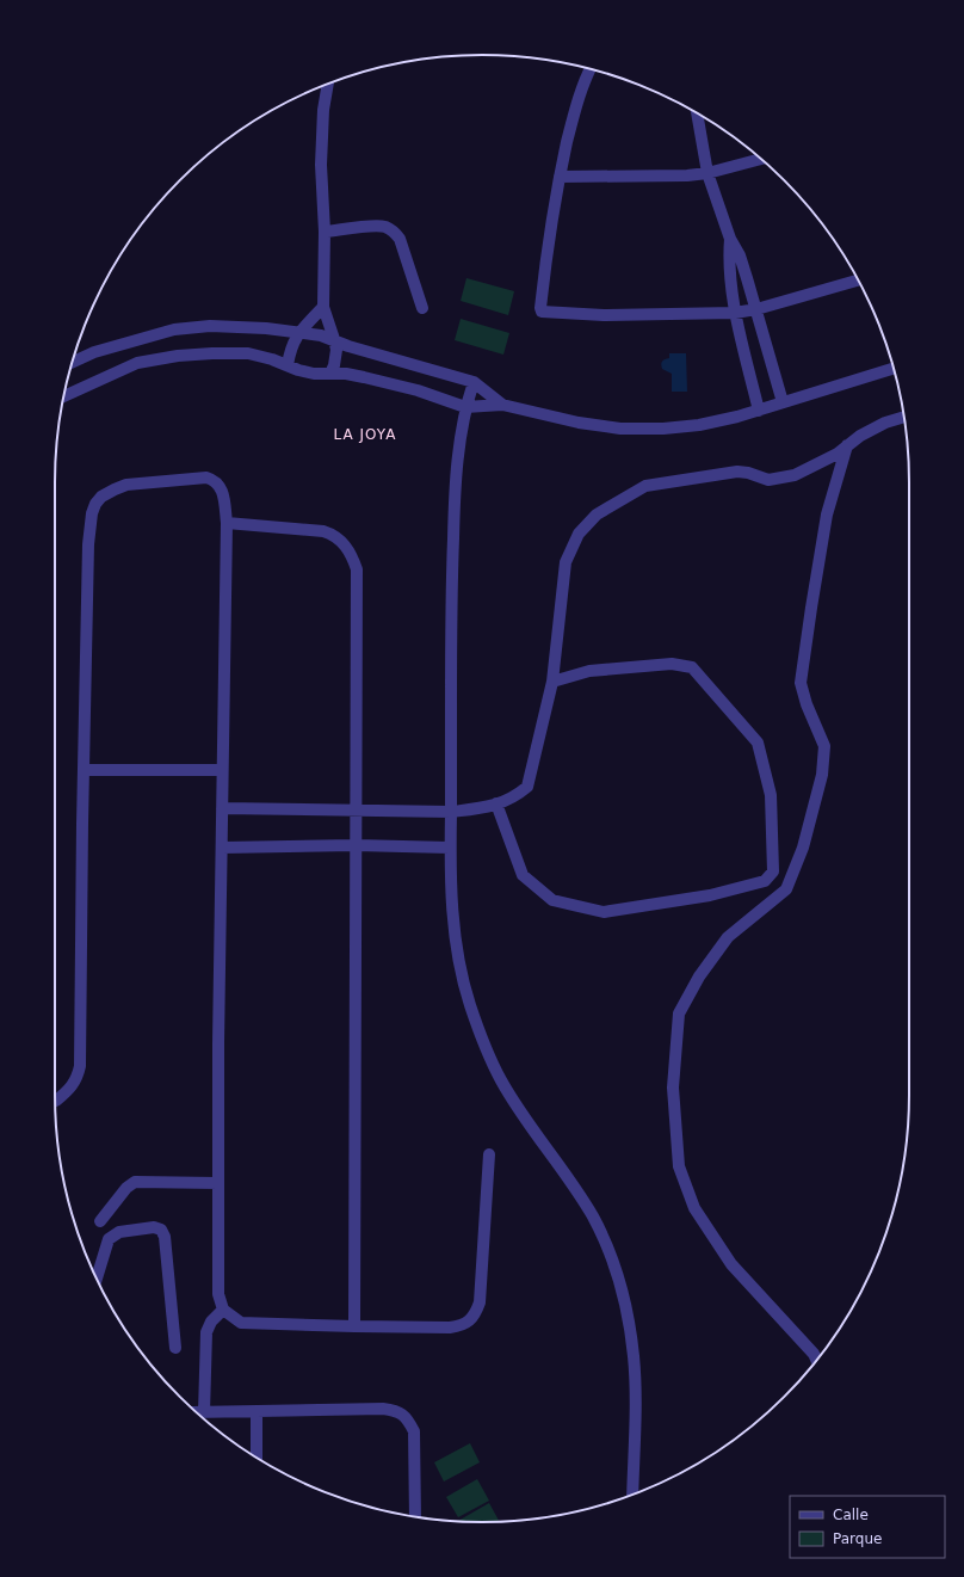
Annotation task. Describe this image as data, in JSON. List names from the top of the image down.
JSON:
{
  "districts": ["LA JOYA"],
  "legend": ["Calle", "Parque"]
}
